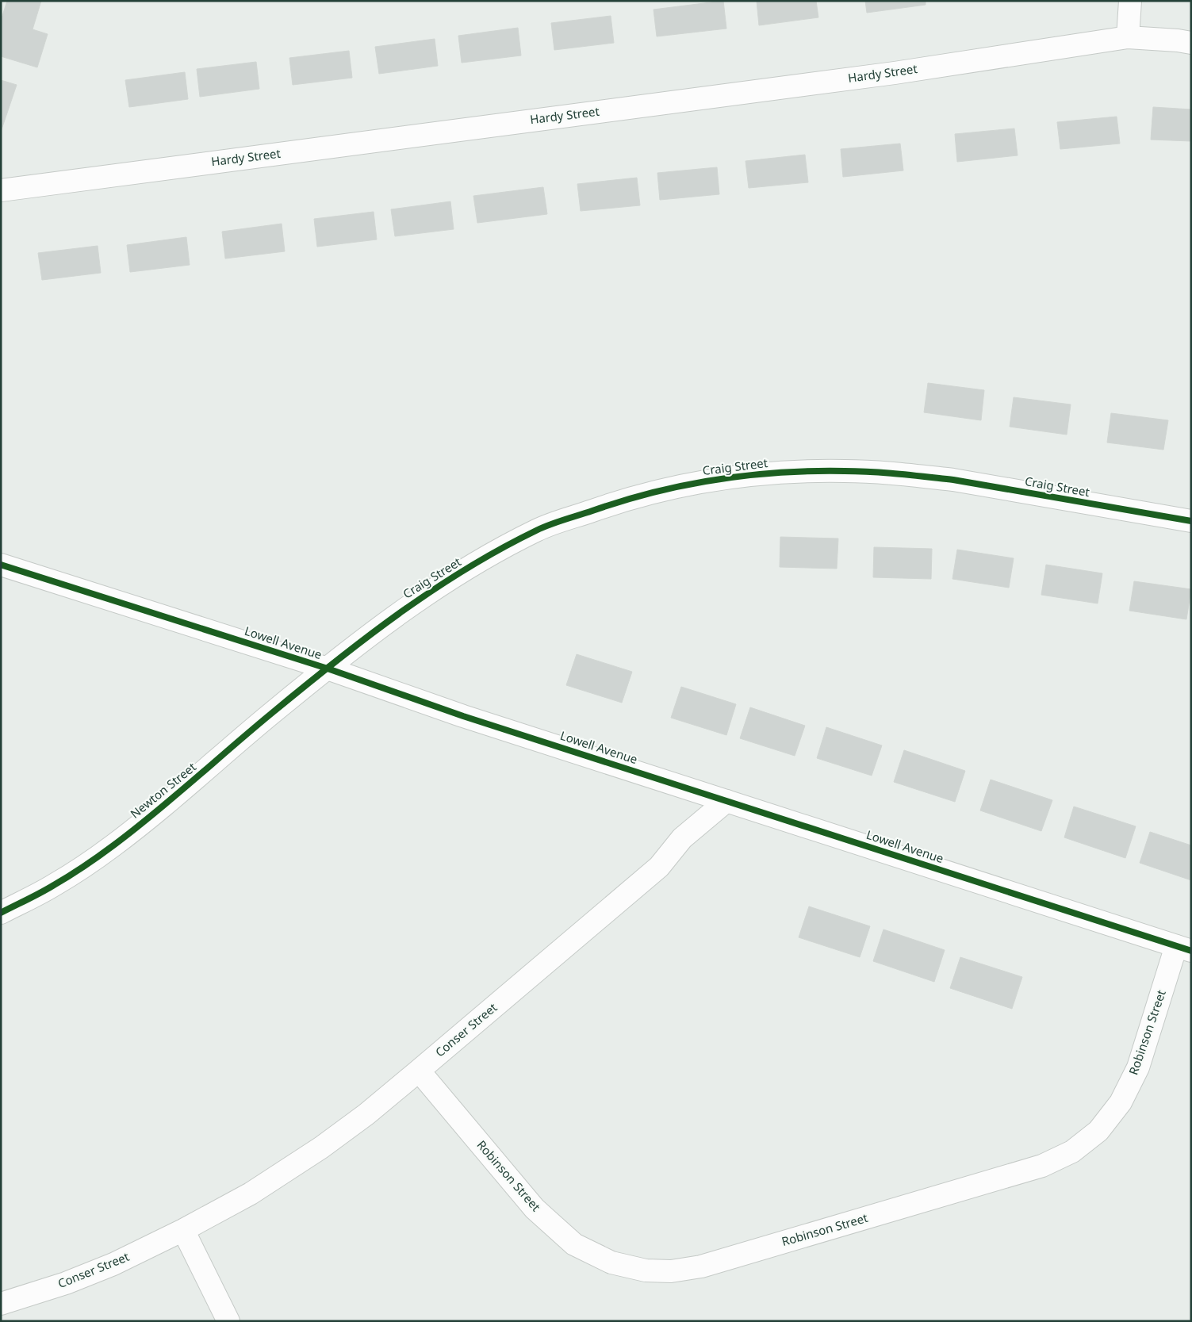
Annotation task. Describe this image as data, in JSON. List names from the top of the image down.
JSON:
{
  "streets": {
    "street": [
      "Hardy Street",
      "Craig Street",
      "Lowell Avenue",
      "Newton Street",
      "Conser Street",
      "Robinson Street"
    ]
  },
  "crossings": [
    ["Craig Street", "Lowell Avenue"],
    ["Craig Street", "Newton Street"],
    ["Lowell Avenue", "Newton Street"],
    ["Lowell Avenue", "Conser Street"],
    ["Lowell Avenue", "Robinson Street"],
    ["Conser Street", "Robinson Street"]
  ]
}
